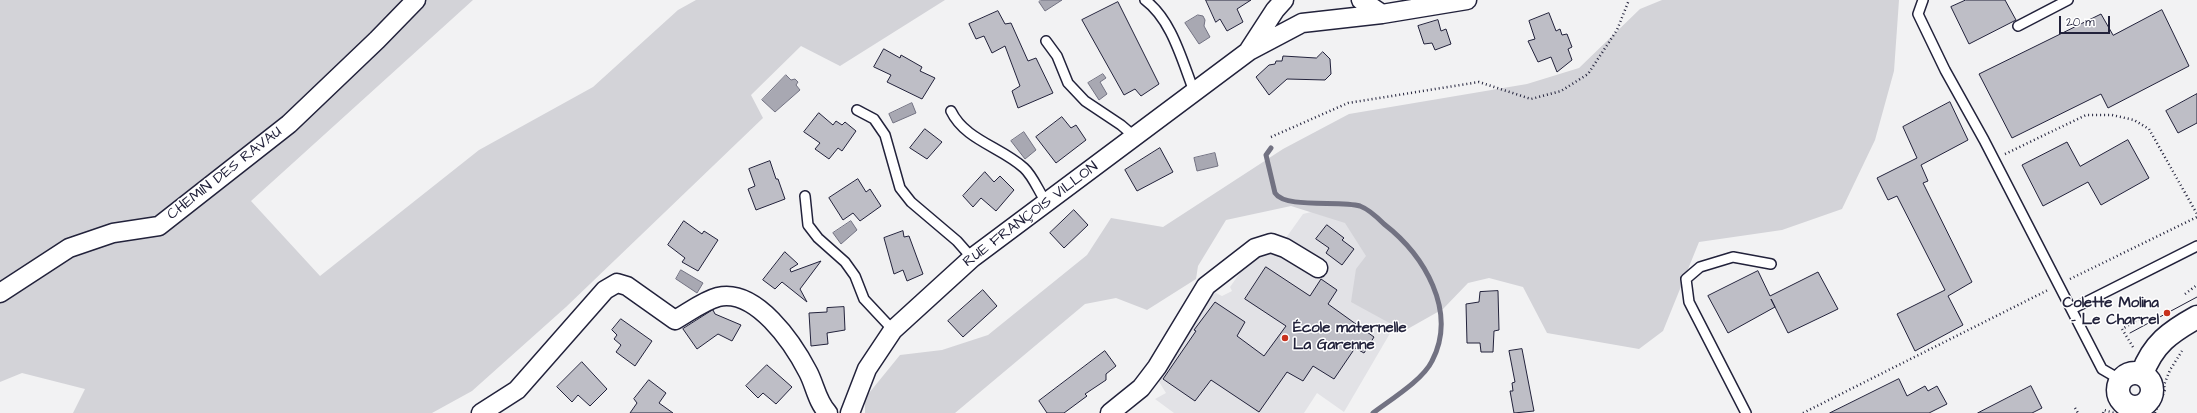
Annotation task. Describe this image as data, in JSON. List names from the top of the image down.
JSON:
{
  "streets": {
    "street": ["CHEMIN DES RAVAU", "RUE FRANÇOIS VILLON"]
  },
  "places": ["Colette Molina - Le Charrel", "École maternelle La Garenne"],
  "scale_bar": "20 m"
}
